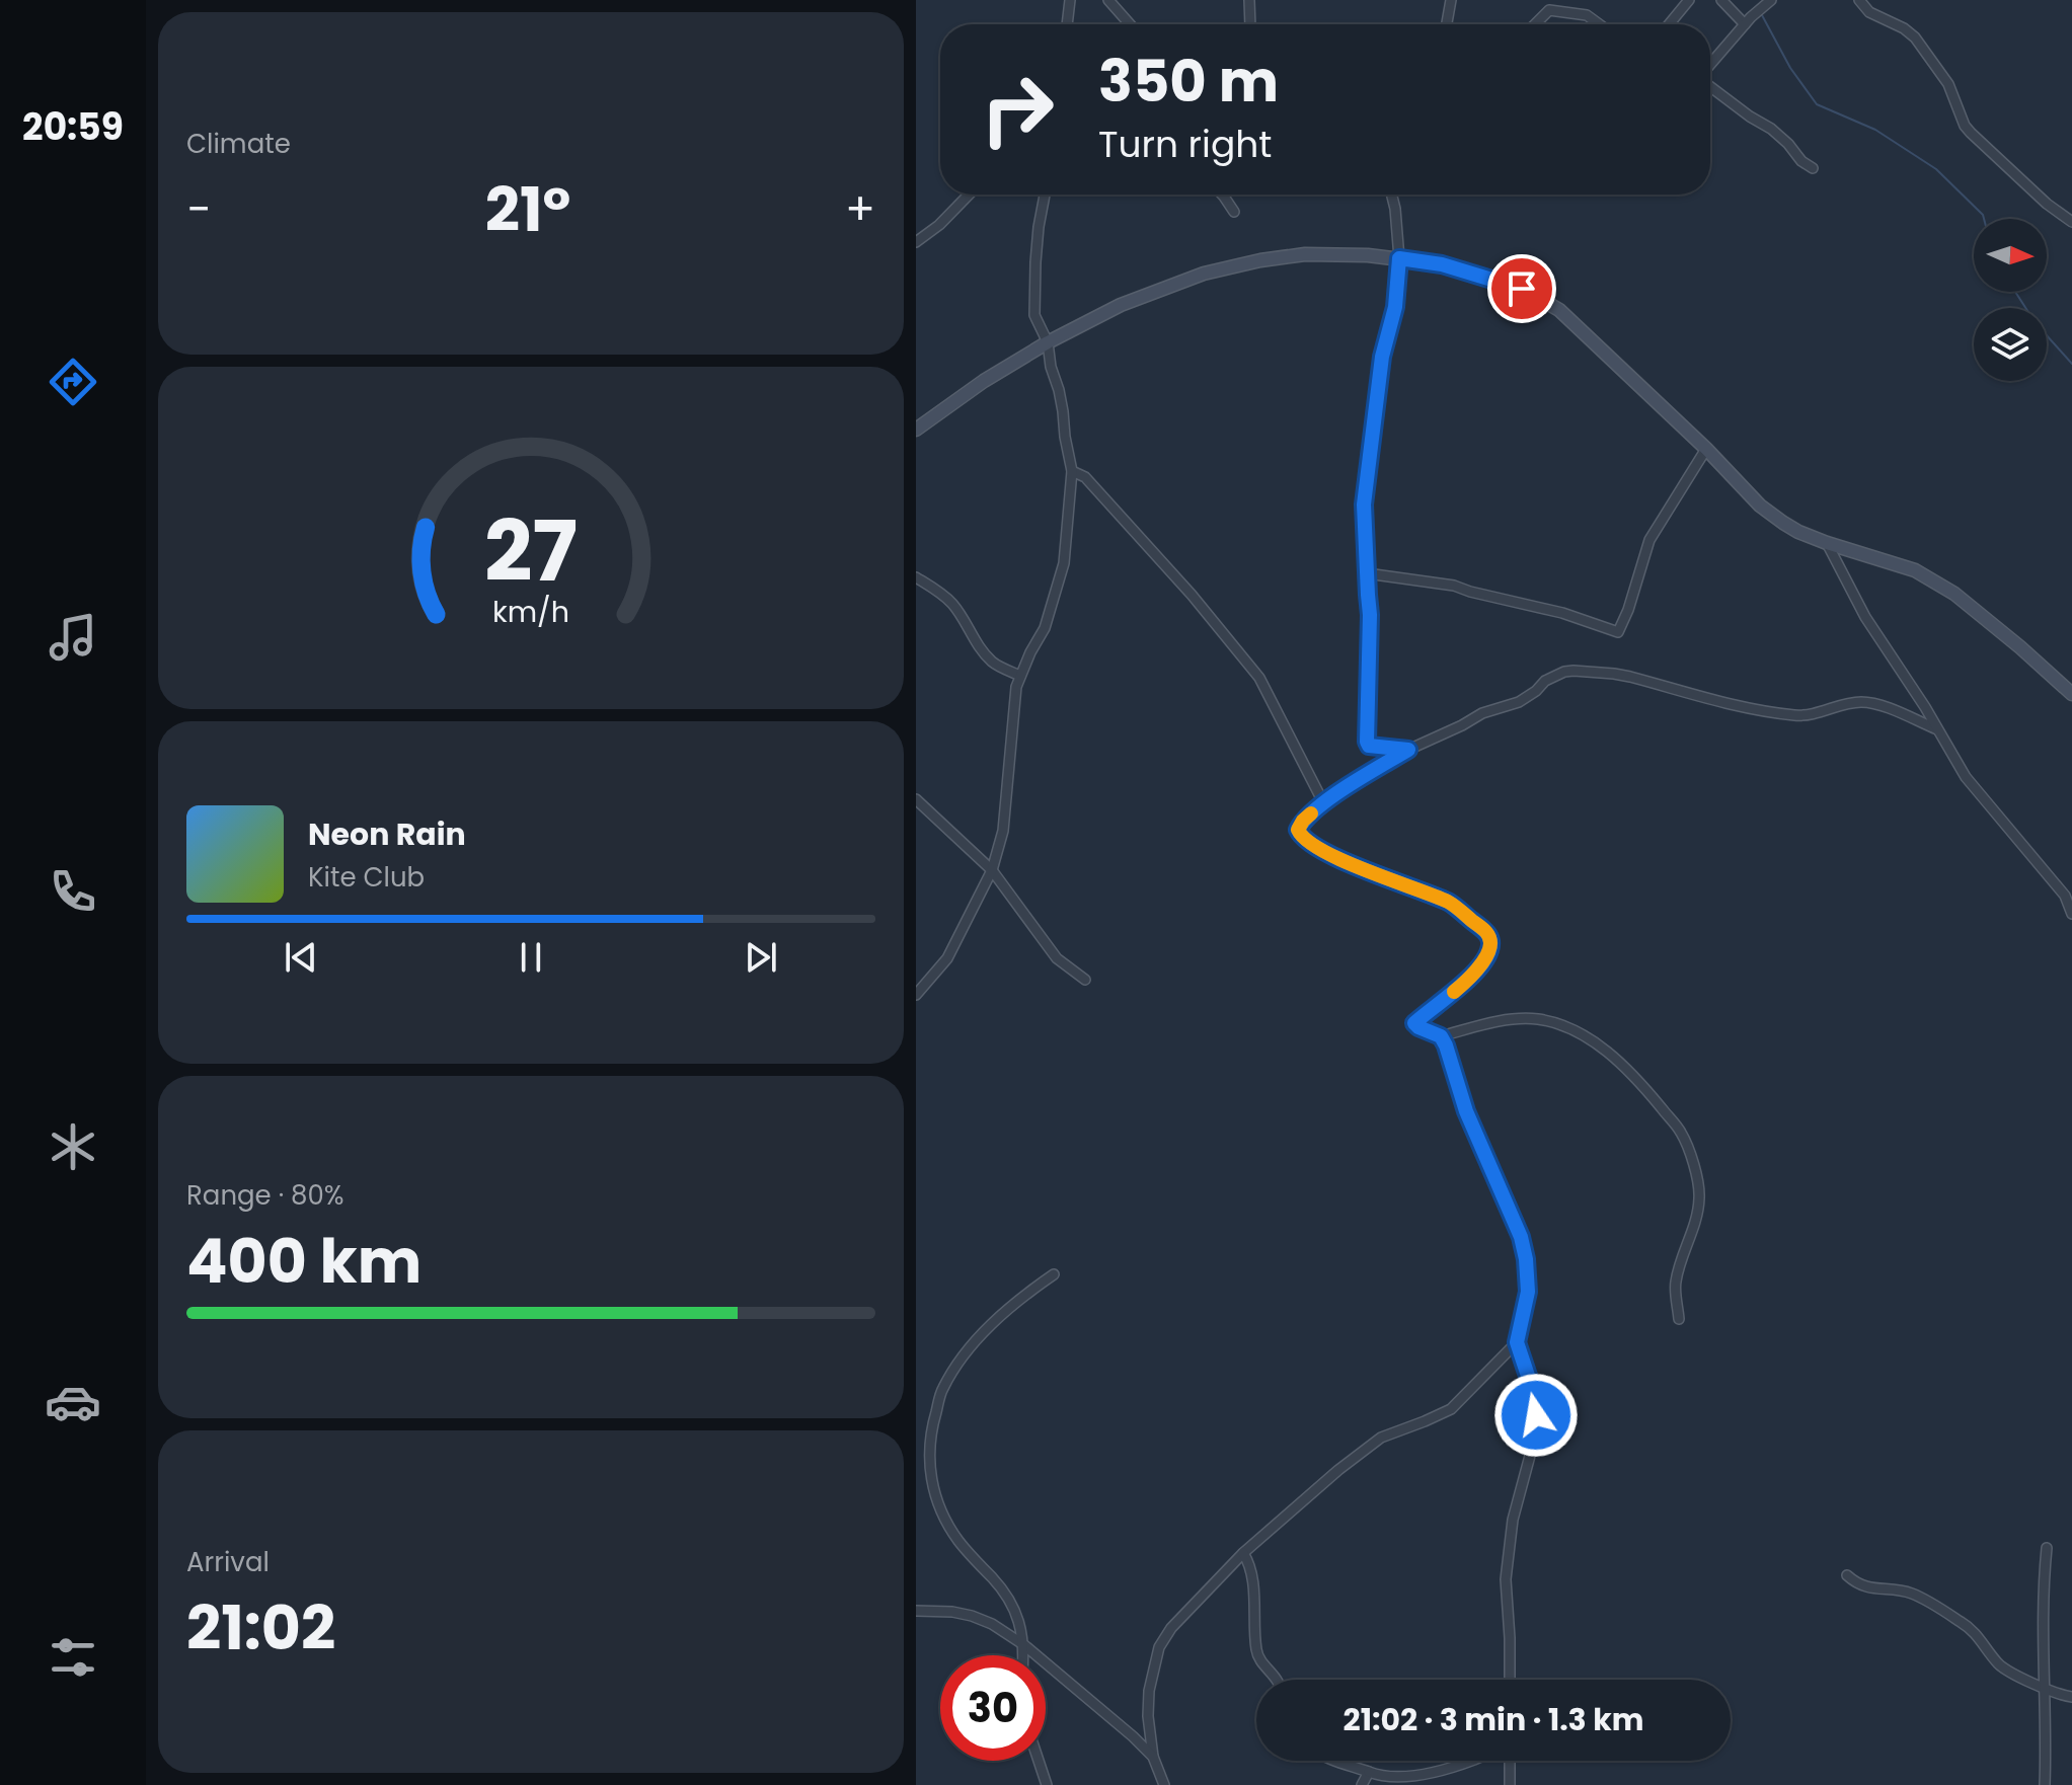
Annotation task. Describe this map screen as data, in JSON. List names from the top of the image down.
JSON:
{
  "north": "right",
  "page": {
    "tabs": "20:59",
    "tile": [
      "Climate",
      ["Range · 80%", "400 km"],
      ["Arrival", "21:02"]
    ],
    "turn": ["350 m", "Turn right"],
    "heat": ["−", "21°", "+"],
    "song": ["Neon Rain", "Kite Club"],
    "limit": "30",
    "trip": "21:02 · 3 min · 1.3 km",
    "gauge": ["27", "km/h"]
  }
}
